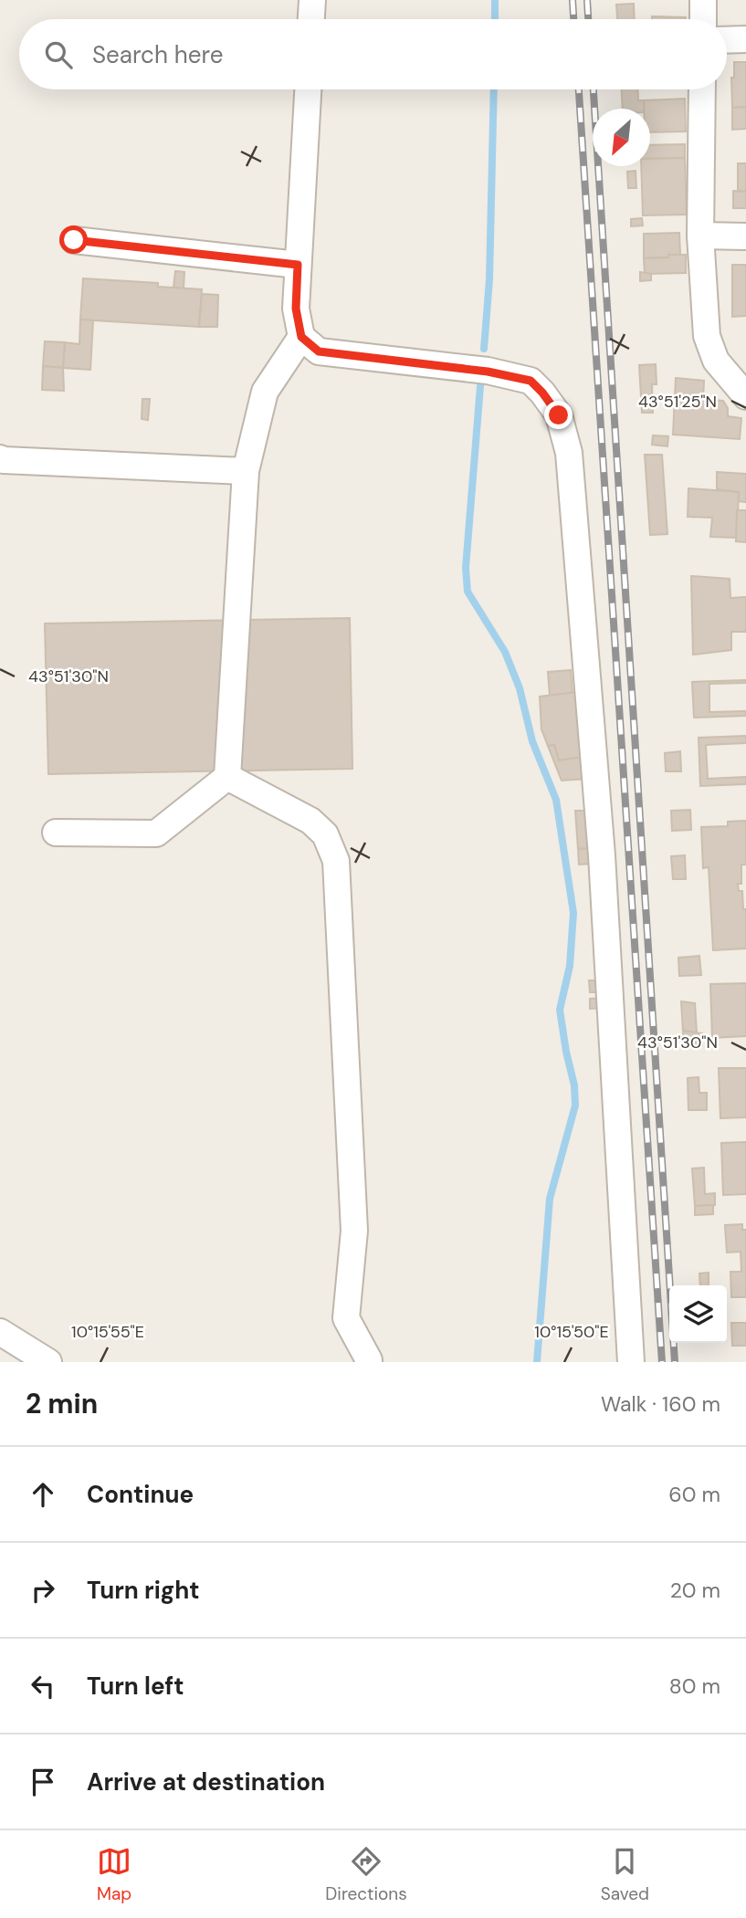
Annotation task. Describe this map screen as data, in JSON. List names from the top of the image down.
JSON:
{
  "north": "bottom left",
  "page": {
    "search": "Search here",
    "heading": ["2 min", "Walk · 160 m"],
    "list": [
      ["Continue", "60 m"],
      ["Turn right", "20 m"],
      ["Turn left", "80 m"],
      "Arrive at destination"
    ],
    "nav": ["Map", "Directions", "Saved"]
  },
  "coordinates": [
    "43°51'25\"N",
    "43°51'30\"N",
    "10°15'55\"E",
    "10°15'50\"E"
  ]
}
